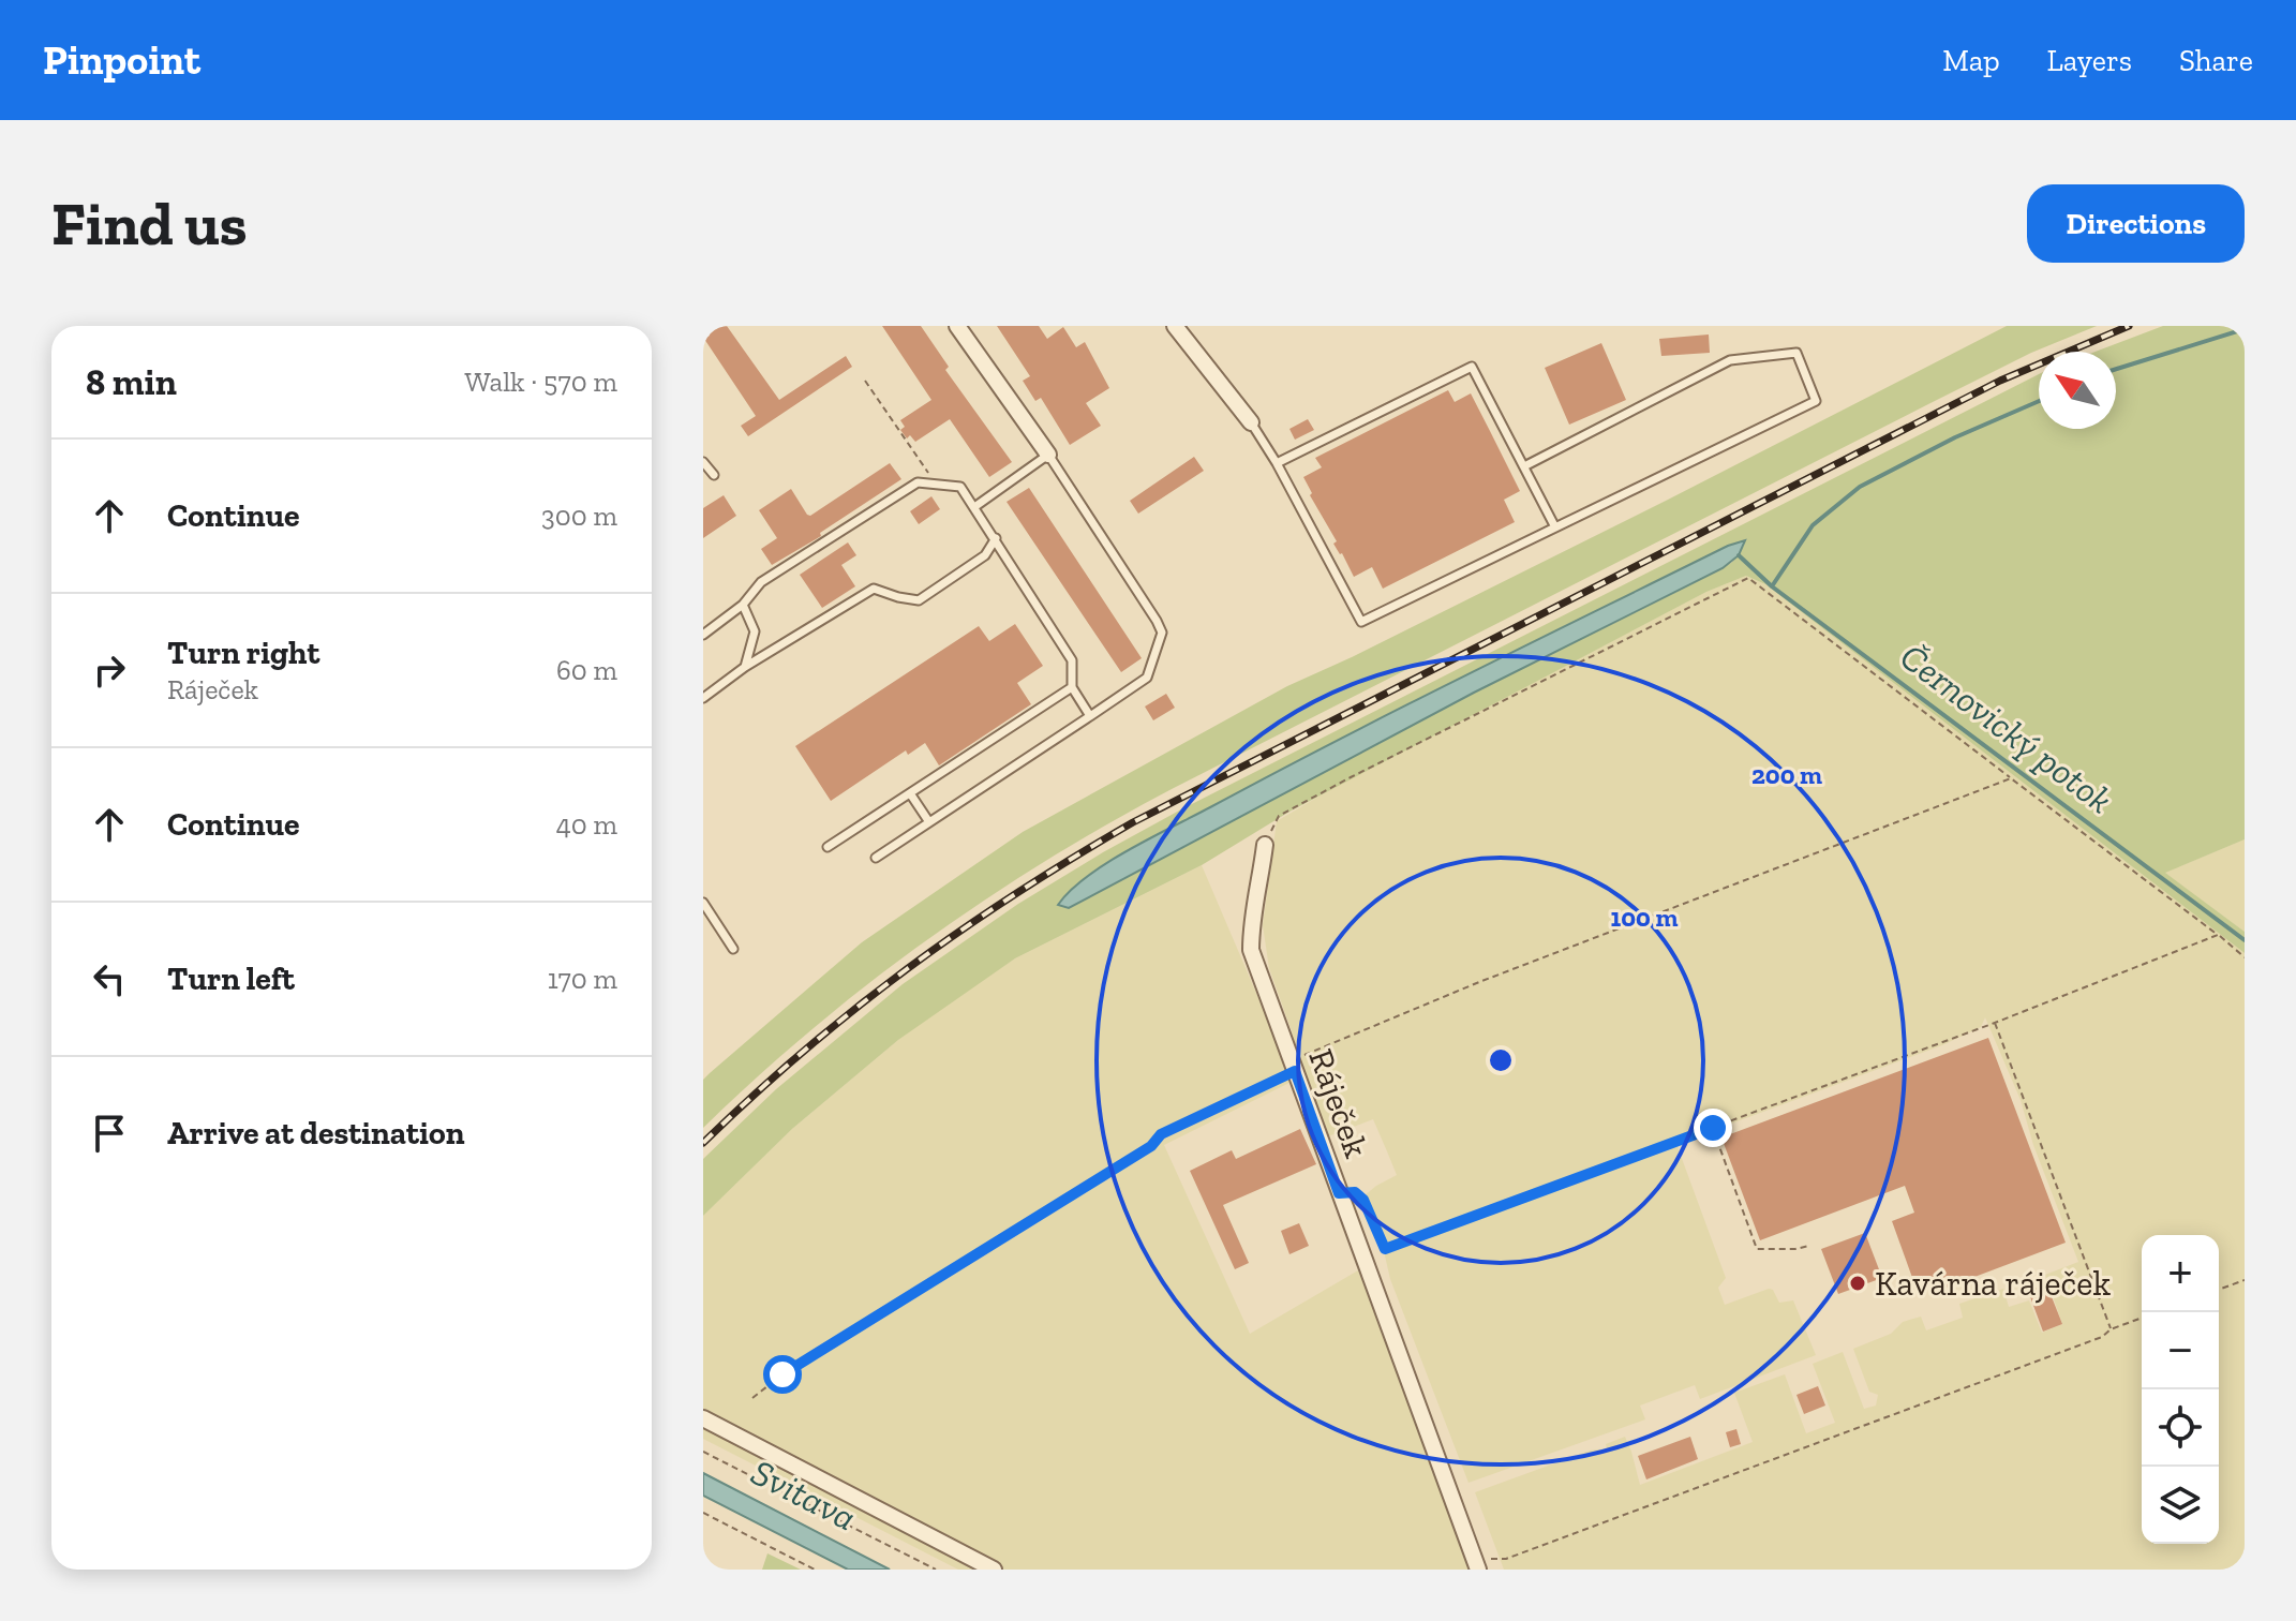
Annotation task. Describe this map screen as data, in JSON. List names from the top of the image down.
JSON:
{
  "streets": {
    "street": ["Ráječek"]
  },
  "water": ["Černovický potok", "Svitava"],
  "places": ["Kavárna ráječek"],
  "north": "top left",
  "page": {
    "header": "Pinpoint",
    "nav": ["Map", "Layers", "Share"],
    "buttons": "Directions",
    "title": "Find us",
    "heading": ["8 min", "Walk · 570 m"],
    "list": [
      ["Continue", "300 m"],
      ["Turn right", "Ráječek", "60 m"],
      ["Continue", "40 m"],
      ["Turn left", "170 m"],
      "Arrive at destination"
    ],
    "map_buttons": ["+", "−"]
  },
  "rings": ["200 m", "100 m"]
}
